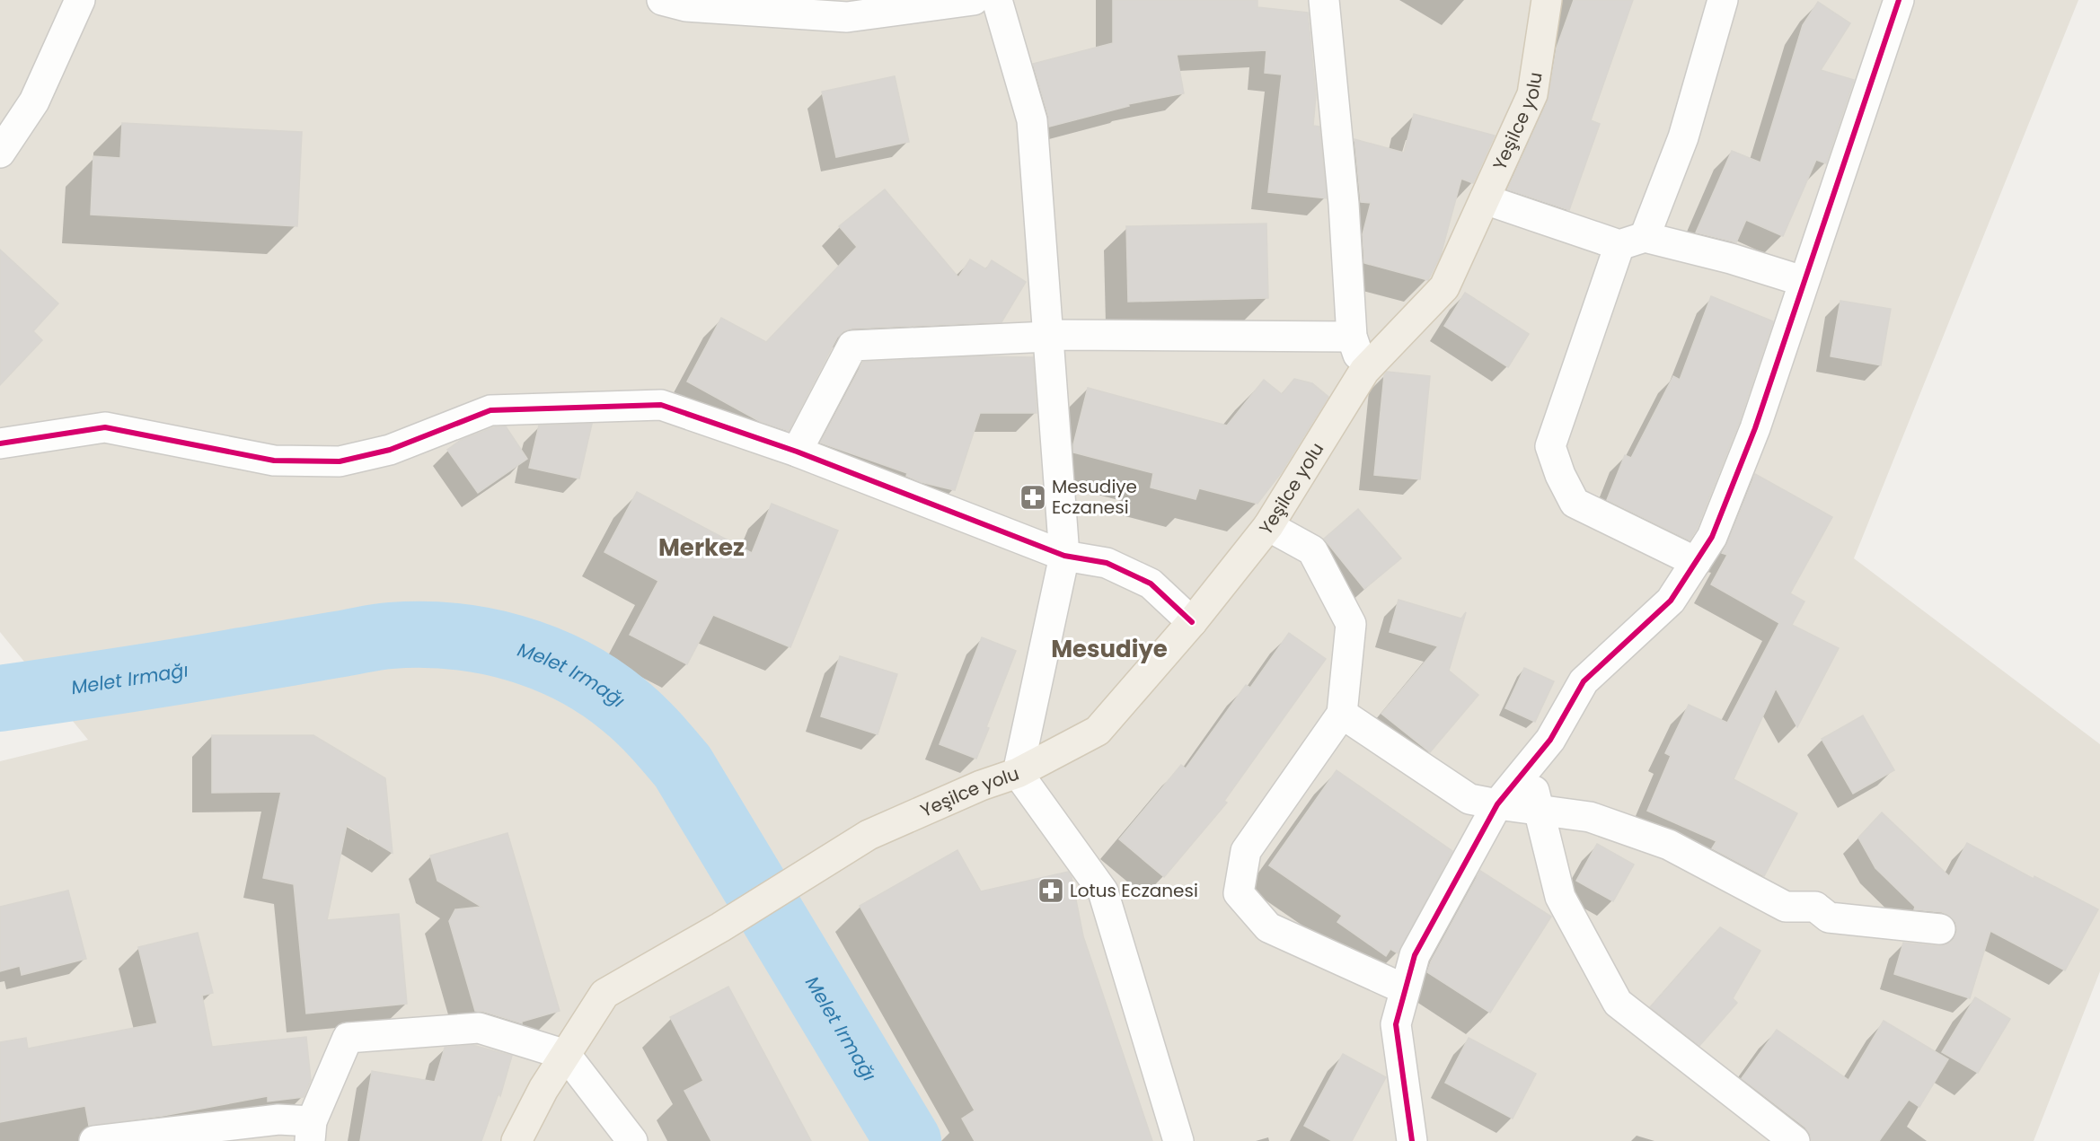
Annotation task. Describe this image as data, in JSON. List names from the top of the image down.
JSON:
{
  "streets": {
    "main road": ["Yeşilce yolu"]
  },
  "districts": ["Merkez", "Mesudiye"],
  "water": ["Melet Irmağı"],
  "places": {
    "pharmacy": ["Mesudiye Eczanesi", "Lotus Eczanesi"]
  }
}
